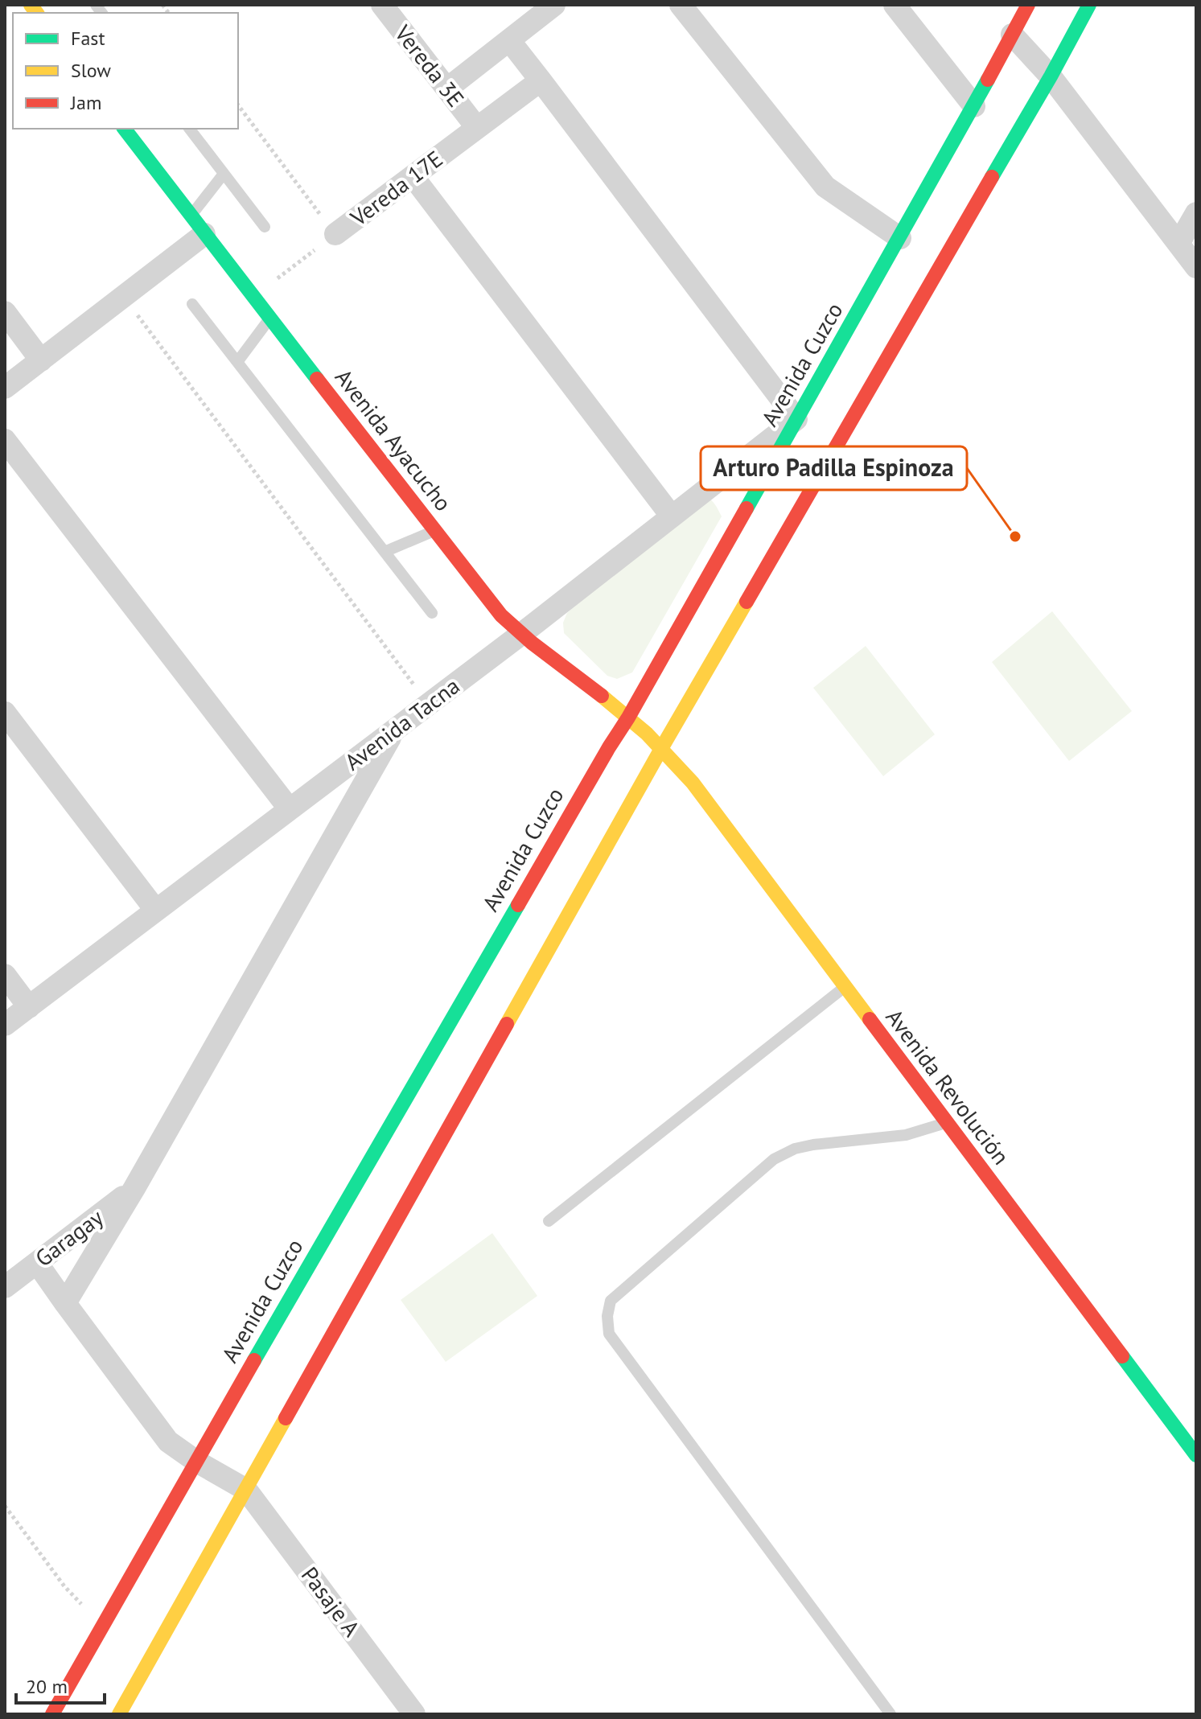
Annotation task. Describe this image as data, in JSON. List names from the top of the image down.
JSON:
{
  "streets": {
    "street": [
      "Vereda 3E",
      "Vereda 17E",
      "Avenida Cuzco",
      "Avenida Ayacucho",
      "Avenida Tacna",
      "Avenida Revolución",
      "Garagay",
      "Pasaje A"
    ]
  },
  "crossings": [
    ["Vereda 3E", "Vereda 17E"],
    ["Vereda 17E", "Avenida Ayacucho"],
    ["Avenida Cuzco", "Avenida Ayacucho"],
    ["Avenida Cuzco", "Avenida Tacna"],
    ["Avenida Ayacucho", "Avenida Tacna"],
    ["Avenida Ayacucho", "Avenida Revolución"]
  ],
  "places": ["Arturo Padilla Espinoza"],
  "legend": ["Fast", "Slow", "Jam"],
  "scale_bar": "20 m"
}
